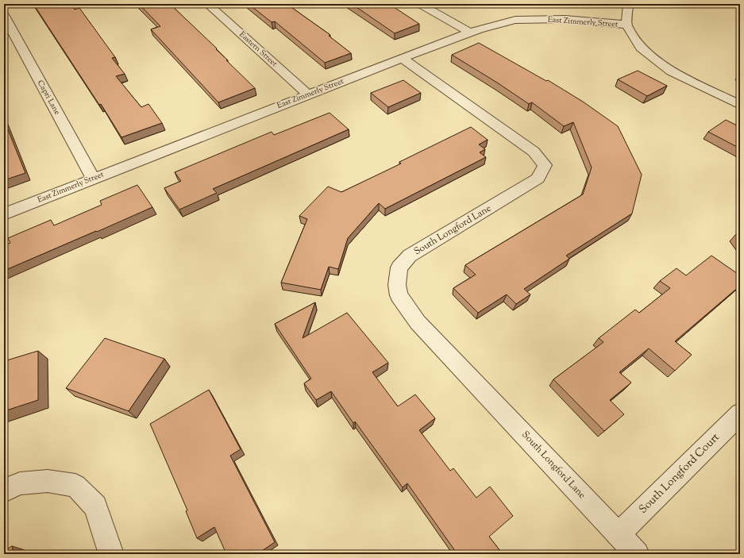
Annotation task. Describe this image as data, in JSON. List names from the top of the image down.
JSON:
{
  "streets": {
    "street": [
      "East Zimmerly Street",
      "Eastern Street",
      "Capri Lane",
      "South Longford Lane",
      "South Longford Court"
    ]
  },
  "crossings": [
    ["East Zimmerly Street", "Eastern Street"],
    ["East Zimmerly Street", "Capri Lane"],
    ["East Zimmerly Street", "South Longford Lane"],
    ["South Longford Lane", "South Longford Court"]
  ]
}
